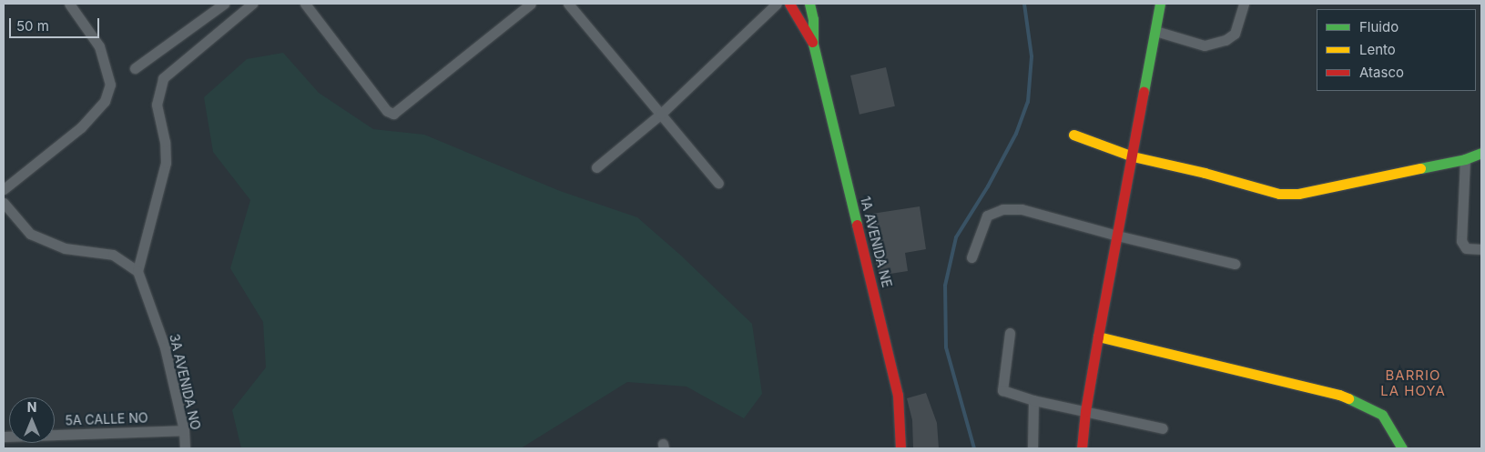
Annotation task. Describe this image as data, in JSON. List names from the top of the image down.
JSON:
{
  "streets": {
    "street": ["1A AVENIDA NE", "3A AVENIDA NO", "5A CALLE NO"]
  },
  "crossings": [
    ["3A AVENIDA NO", "5A CALLE NO"]
  ],
  "districts": ["BARRIO LA HOYA"],
  "legend": ["Fluido", "Lento", "Atasco"],
  "scale_bar": "50 m",
  "north": "top"
}
